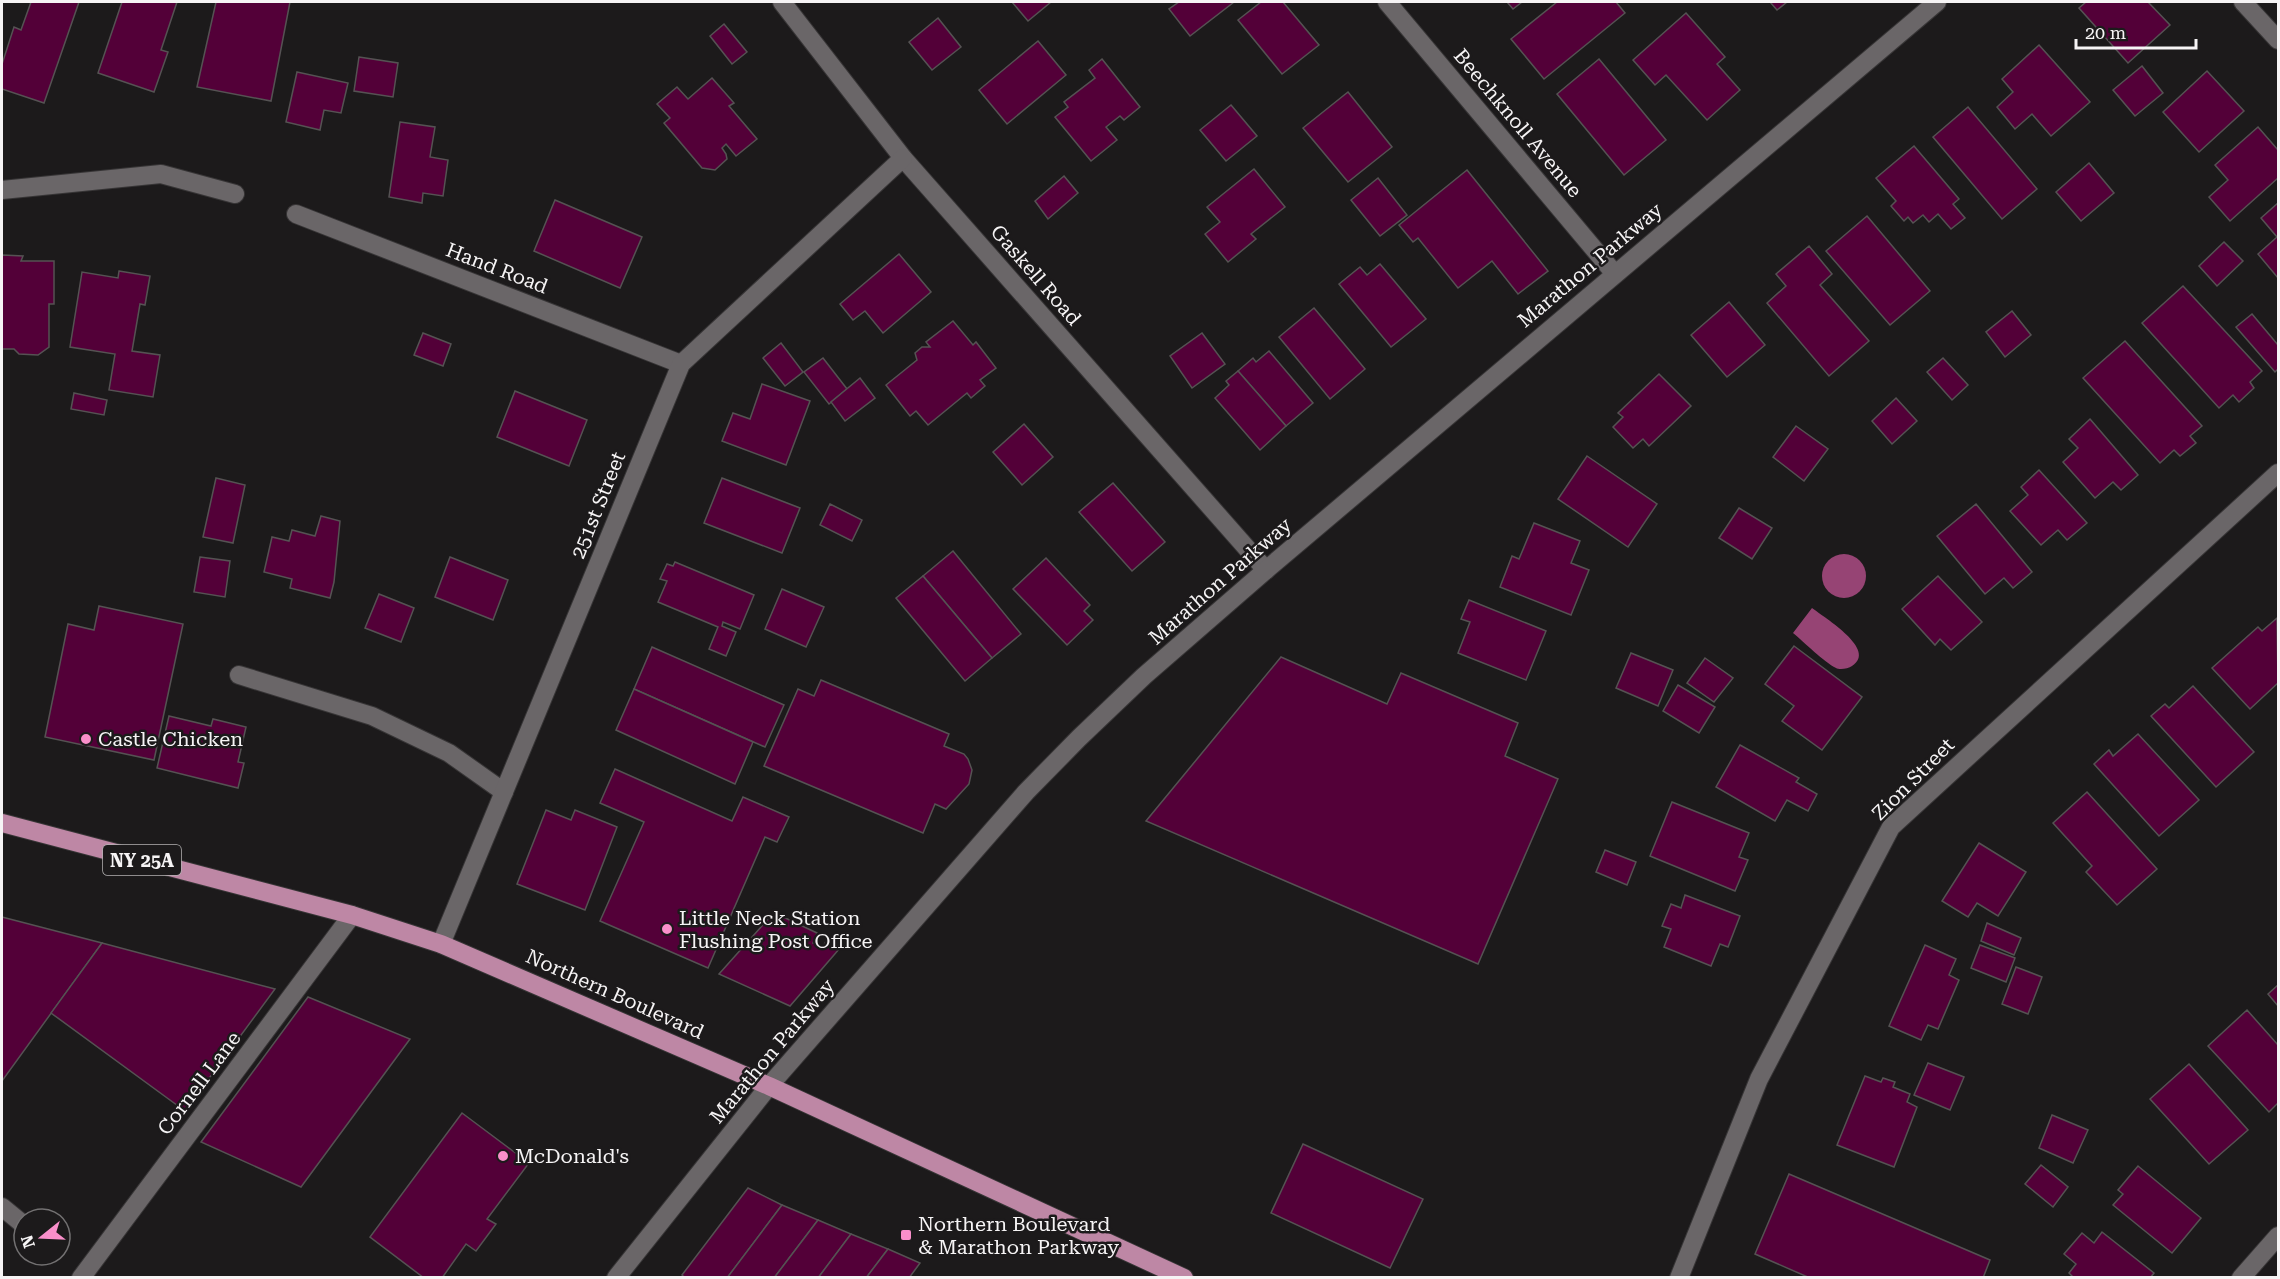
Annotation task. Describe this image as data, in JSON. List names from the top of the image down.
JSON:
{
  "streets": {
    "main road": ["NY 25A", "Northern Boulevard"],
    "street": [
      "Beechknoll Avenue",
      "Marathon Parkway",
      "Hand Road",
      "Gaskell Road",
      "251st Street",
      "Zion Street",
      "Cornell Lane"
    ]
  },
  "crossings": [
    ["Beechknoll Avenue", "Marathon Parkway"],
    ["Marathon Parkway", "Gaskell Road"],
    ["Marathon Parkway", "Northern Boulevard"],
    ["Hand Road", "251st Street"],
    ["Gaskell Road", "251st Street"],
    ["251st Street", "Northern Boulevard"],
    ["Northern Boulevard", "Cornell Lane"]
  ],
  "places": {
    "other": ["Castle Chicken", "Little Neck Station Flushing Post Office", "McDonald's"],
    "transit": ["Northern Boulevard & Marathon Parkway"]
  },
  "scale_bar": "20 m",
  "north": "left"
}
